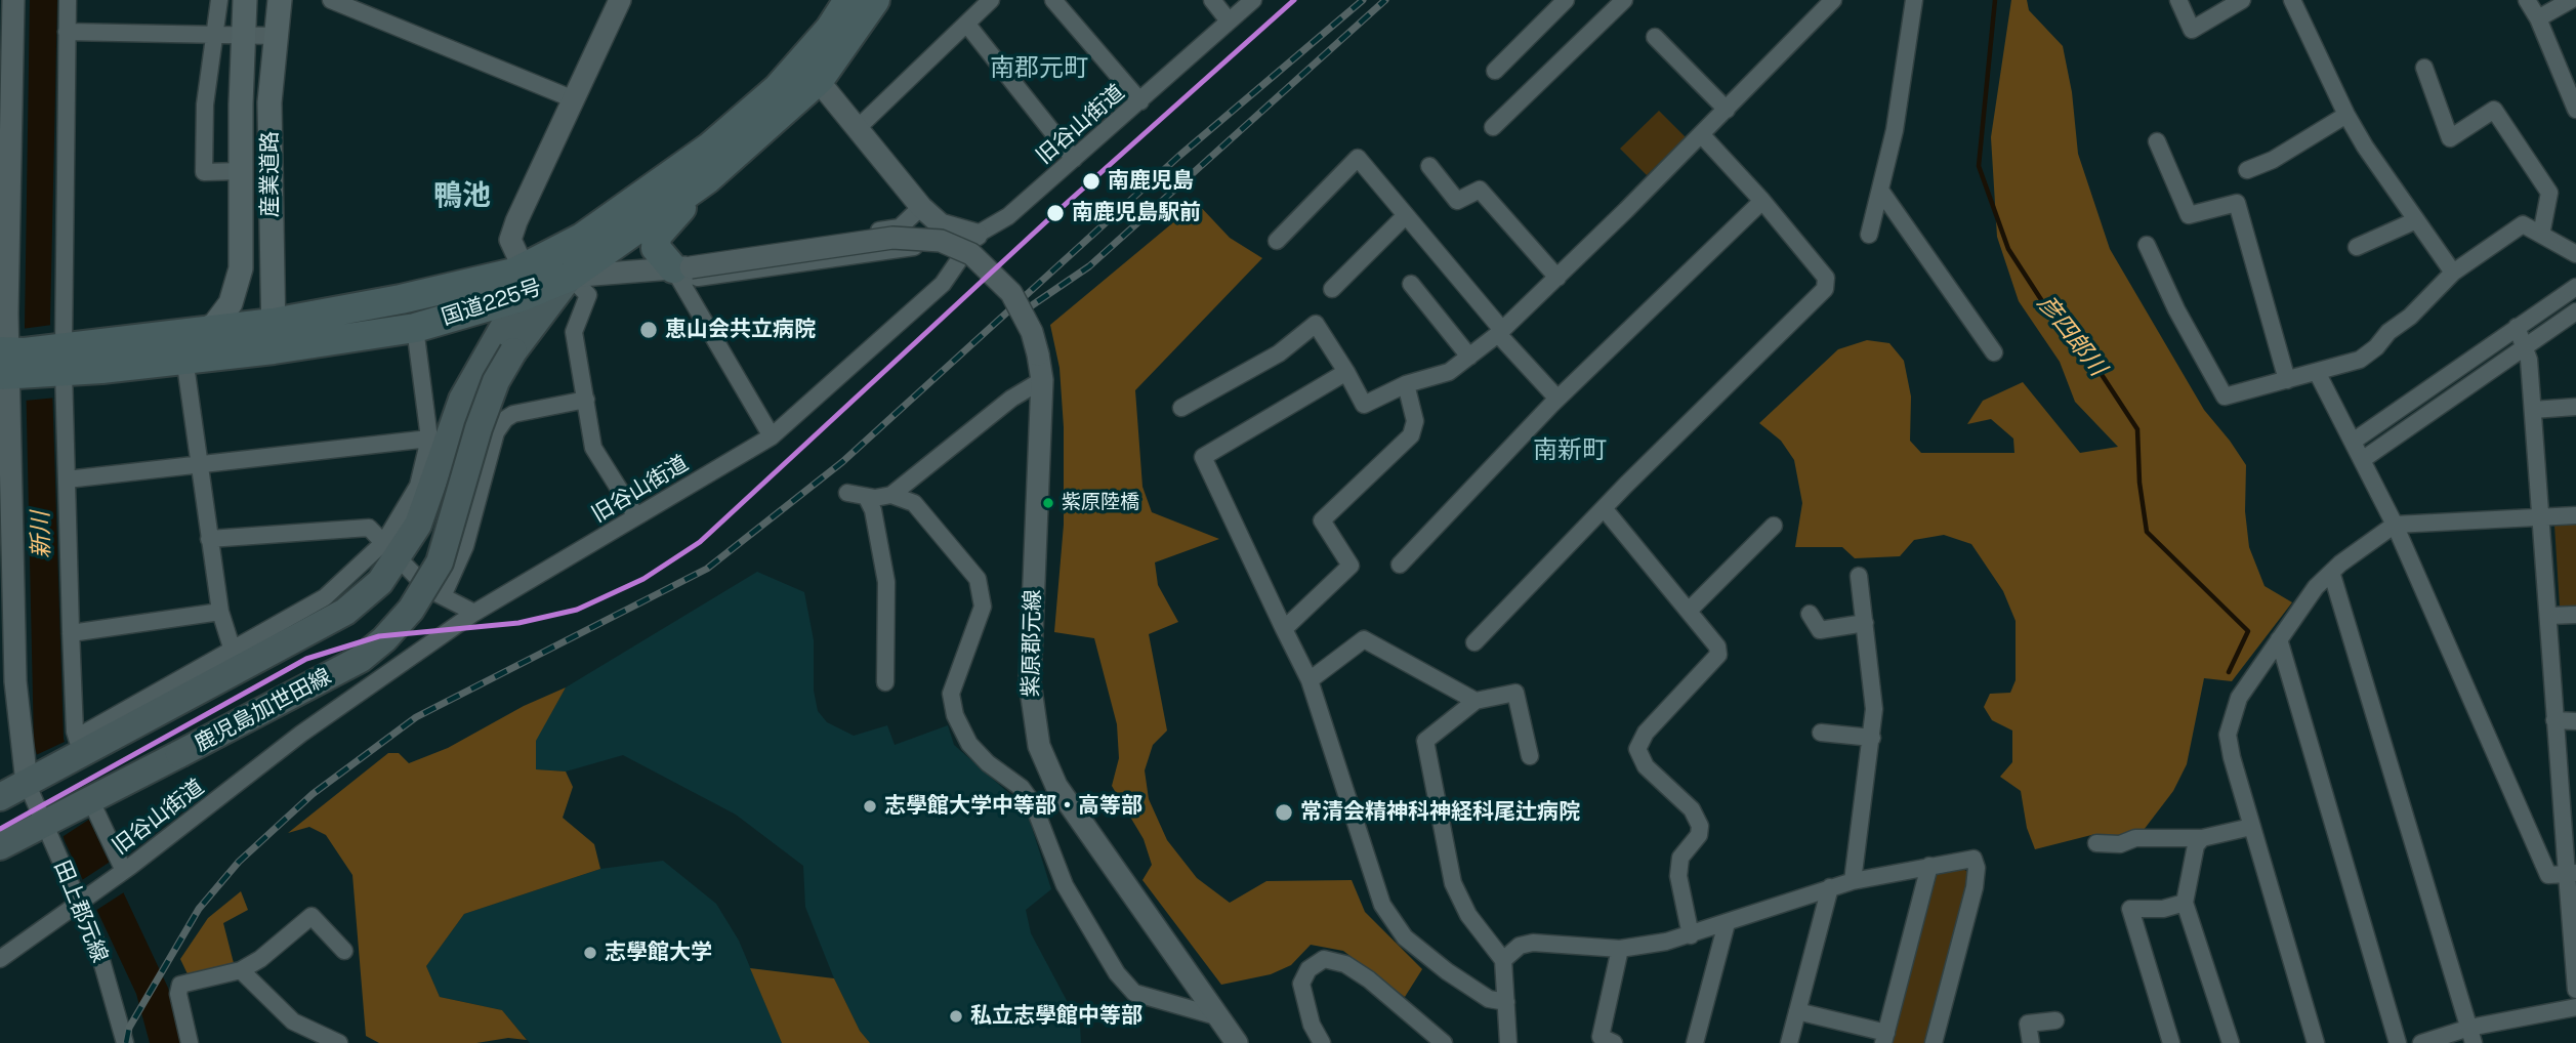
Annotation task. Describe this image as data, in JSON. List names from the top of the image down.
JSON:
{
  "streets": {
    "highway": ["国道225号"],
    "main road": ["産業道路", "鹿児島加世田線"],
    "street": ["旧谷山街道", "紫原郡元線", "田上郡元線"]
  },
  "crossings": [
    ["旧谷山街道", "田上郡元線"],
    ["産業道路", "国道225号"],
    ["国道225号", "鹿児島加世田線"],
    ["鹿児島加世田線", "田上郡元線"]
  ],
  "districts": ["南郡元町", "鴨池", "南新町"],
  "water": ["彦四郎川", "新川"],
  "places": [
    "南鹿児島",
    "南鹿児島駅前",
    "恵山会共立病院",
    "紫原陸橋",
    "志學館大学中等部・高等部",
    "常清会精神科神経科尾辻病院",
    "志學館大学",
    "私立志學館中等部"
  ]
}
